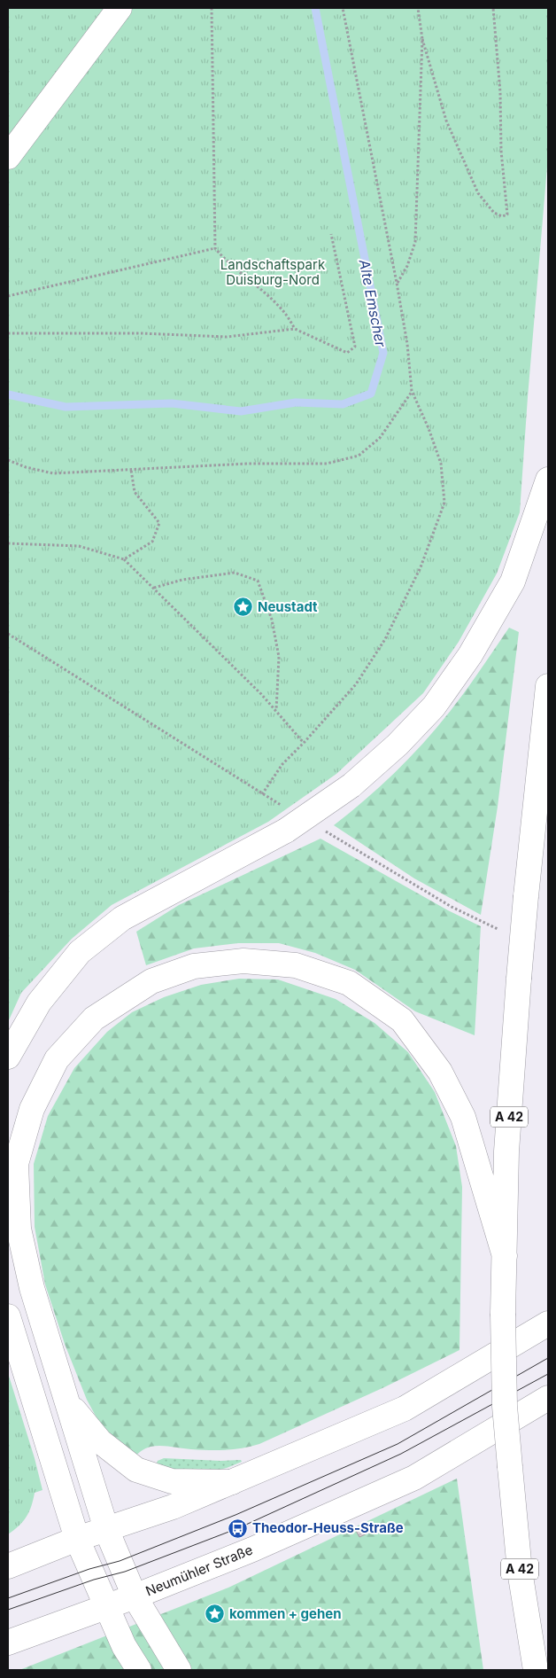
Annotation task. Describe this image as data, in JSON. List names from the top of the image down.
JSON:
{
  "streets": {
    "main road": ["A 42", "Neumühler Straße"]
  },
  "water": ["Alte Emscher"],
  "parks": ["Landschaftspark Duisburg-Nord"],
  "places": {
    "place": ["Neustadt", "kommen + gehen"],
    "bus stop": ["Theodor-Heuss-Straße"]
  }
}
